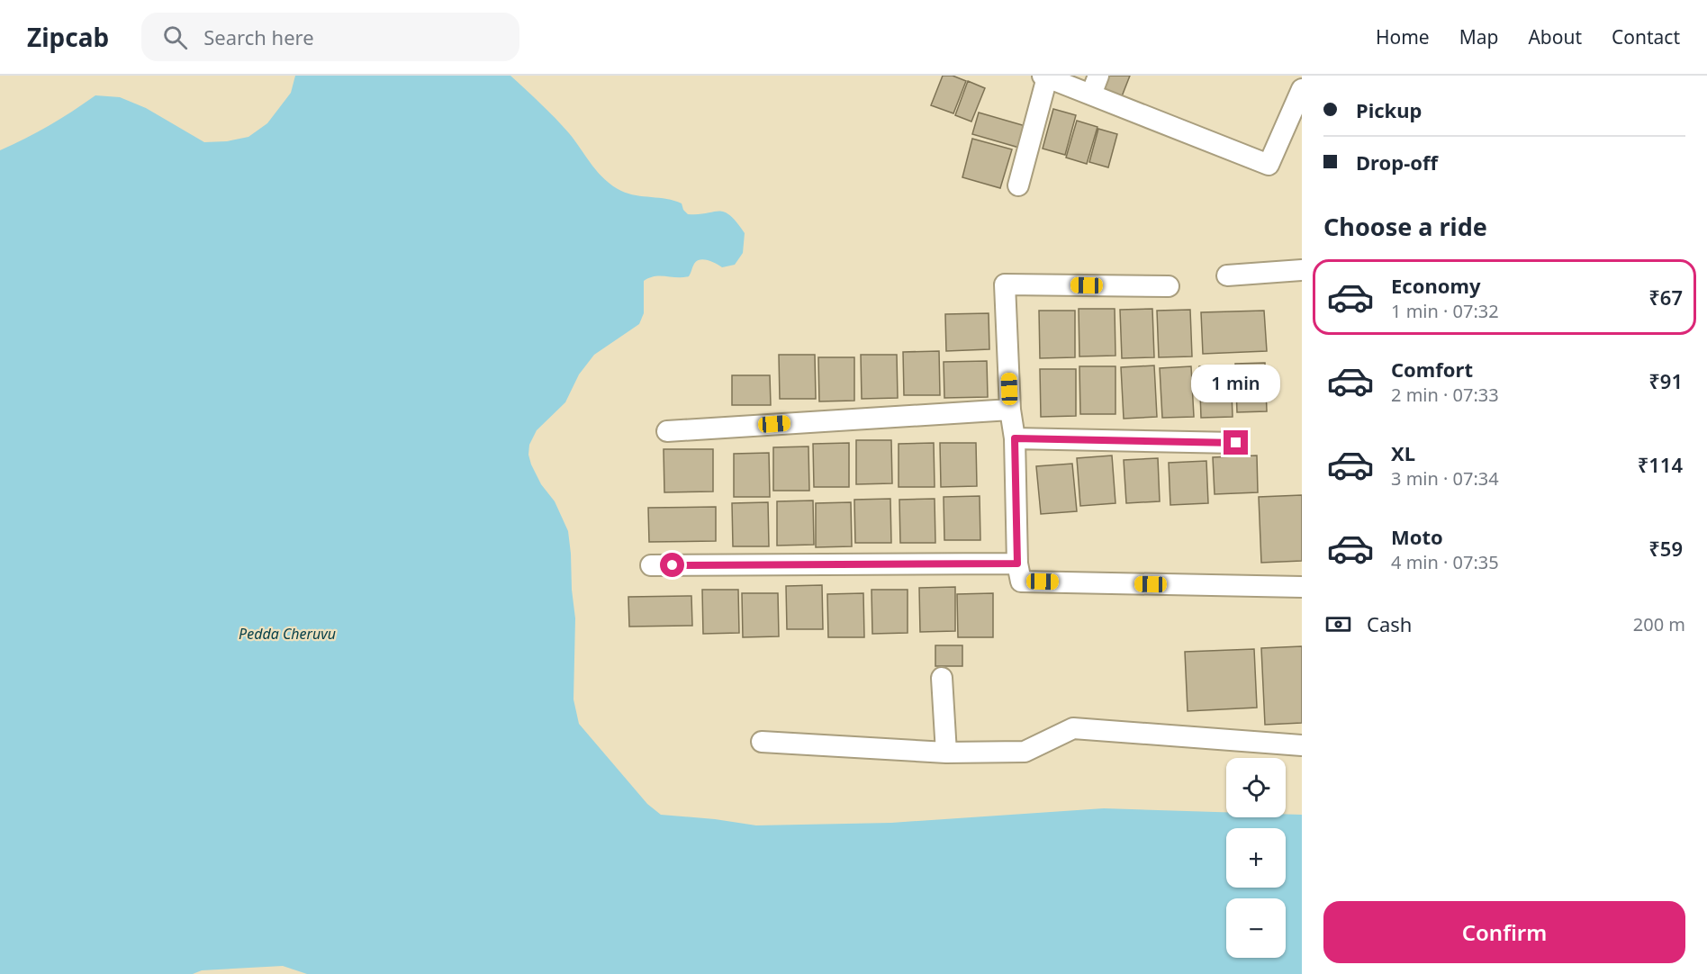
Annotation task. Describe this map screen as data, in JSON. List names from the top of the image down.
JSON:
{
  "water": ["Pedda Cheruvu"],
  "page": {
    "header": "Zipcab",
    "search": "Search here",
    "nav": [
      "Home",
      "Map",
      "About",
      "Contact"
    ],
    "banner": ["Pickup", "Drop-off"],
    "heading": "Choose a ride",
    "list": [
      {
        "name": "Economy",
        "note": "1 min · 07:32",
        "value": "₹67"
      },
      {
        "name": "Comfort",
        "note": "2 min · 07:33",
        "value": "₹91"
      },
      {
        "name": "XL",
        "note": "3 min · 07:34",
        "value": "₹114"
      },
      {
        "name": "Moto",
        "note": "4 min · 07:35",
        "value": "₹59"
      }
    ],
    "bubble": "1 min",
    "pay": ["Cash", "200 m"],
    "map_buttons": ["+", "−"],
    "buttons": "Confirm"
  }
}
